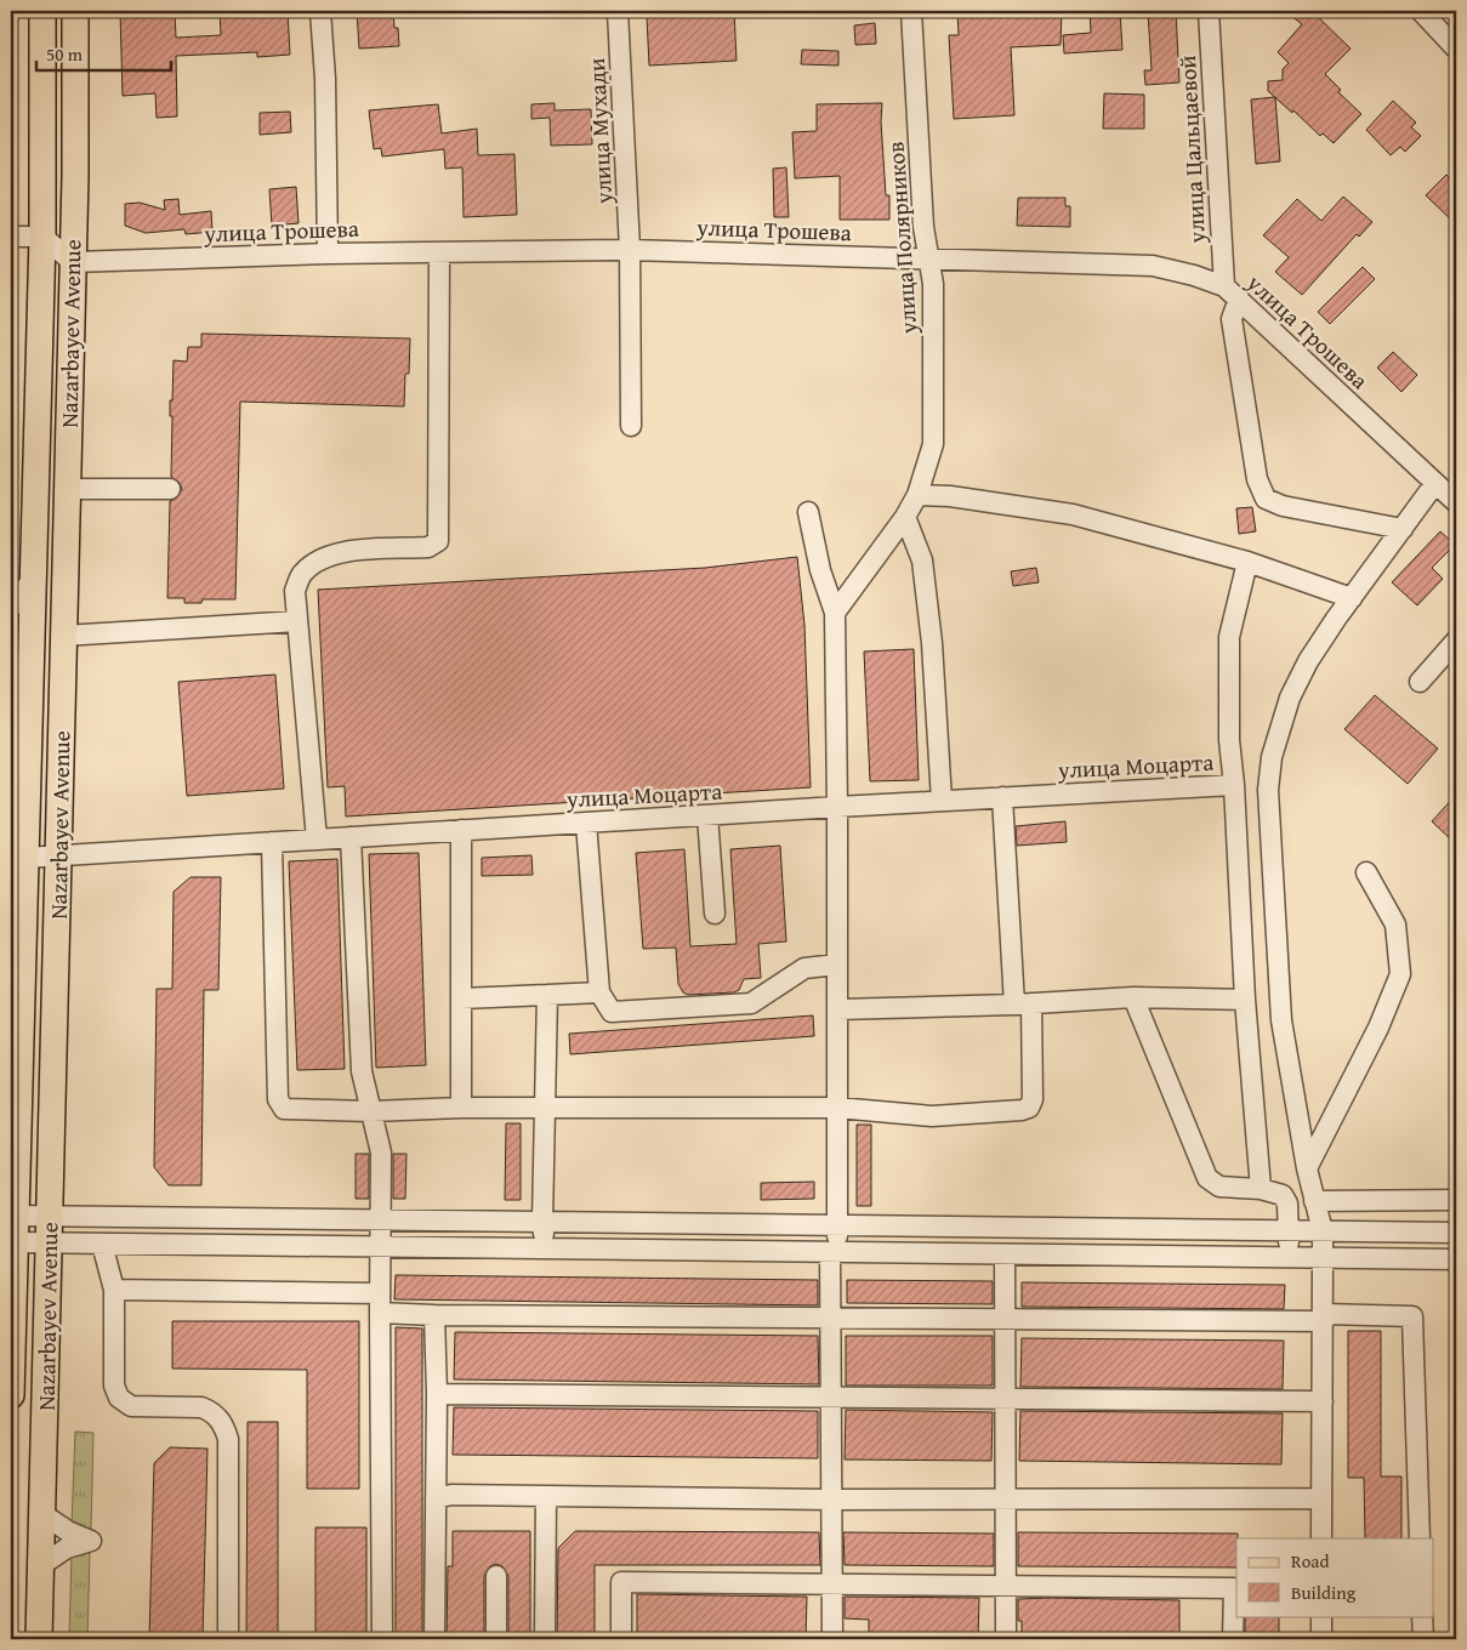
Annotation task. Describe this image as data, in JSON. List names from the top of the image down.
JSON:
{
  "streets": {
    "main road": ["Nazarbayev Avenue"],
    "street": [
      "улица Мухади",
      "улица Цальцаевой",
      "улица Трошева",
      "улица Полярников",
      "улица Моцарта"
    ]
  },
  "crossings": [
    ["улица Мухади", "улица Трошева"],
    ["улица Цальцаевой", "улица Трошева"],
    ["улица Трошева", "улица Полярников"],
    ["улица Трошева", "Nazarbayev Avenue"],
    ["Nazarbayev Avenue", "улица Моцарта"]
  ],
  "legend": ["Road", "Building"],
  "scale_bar": "50 m"
}
